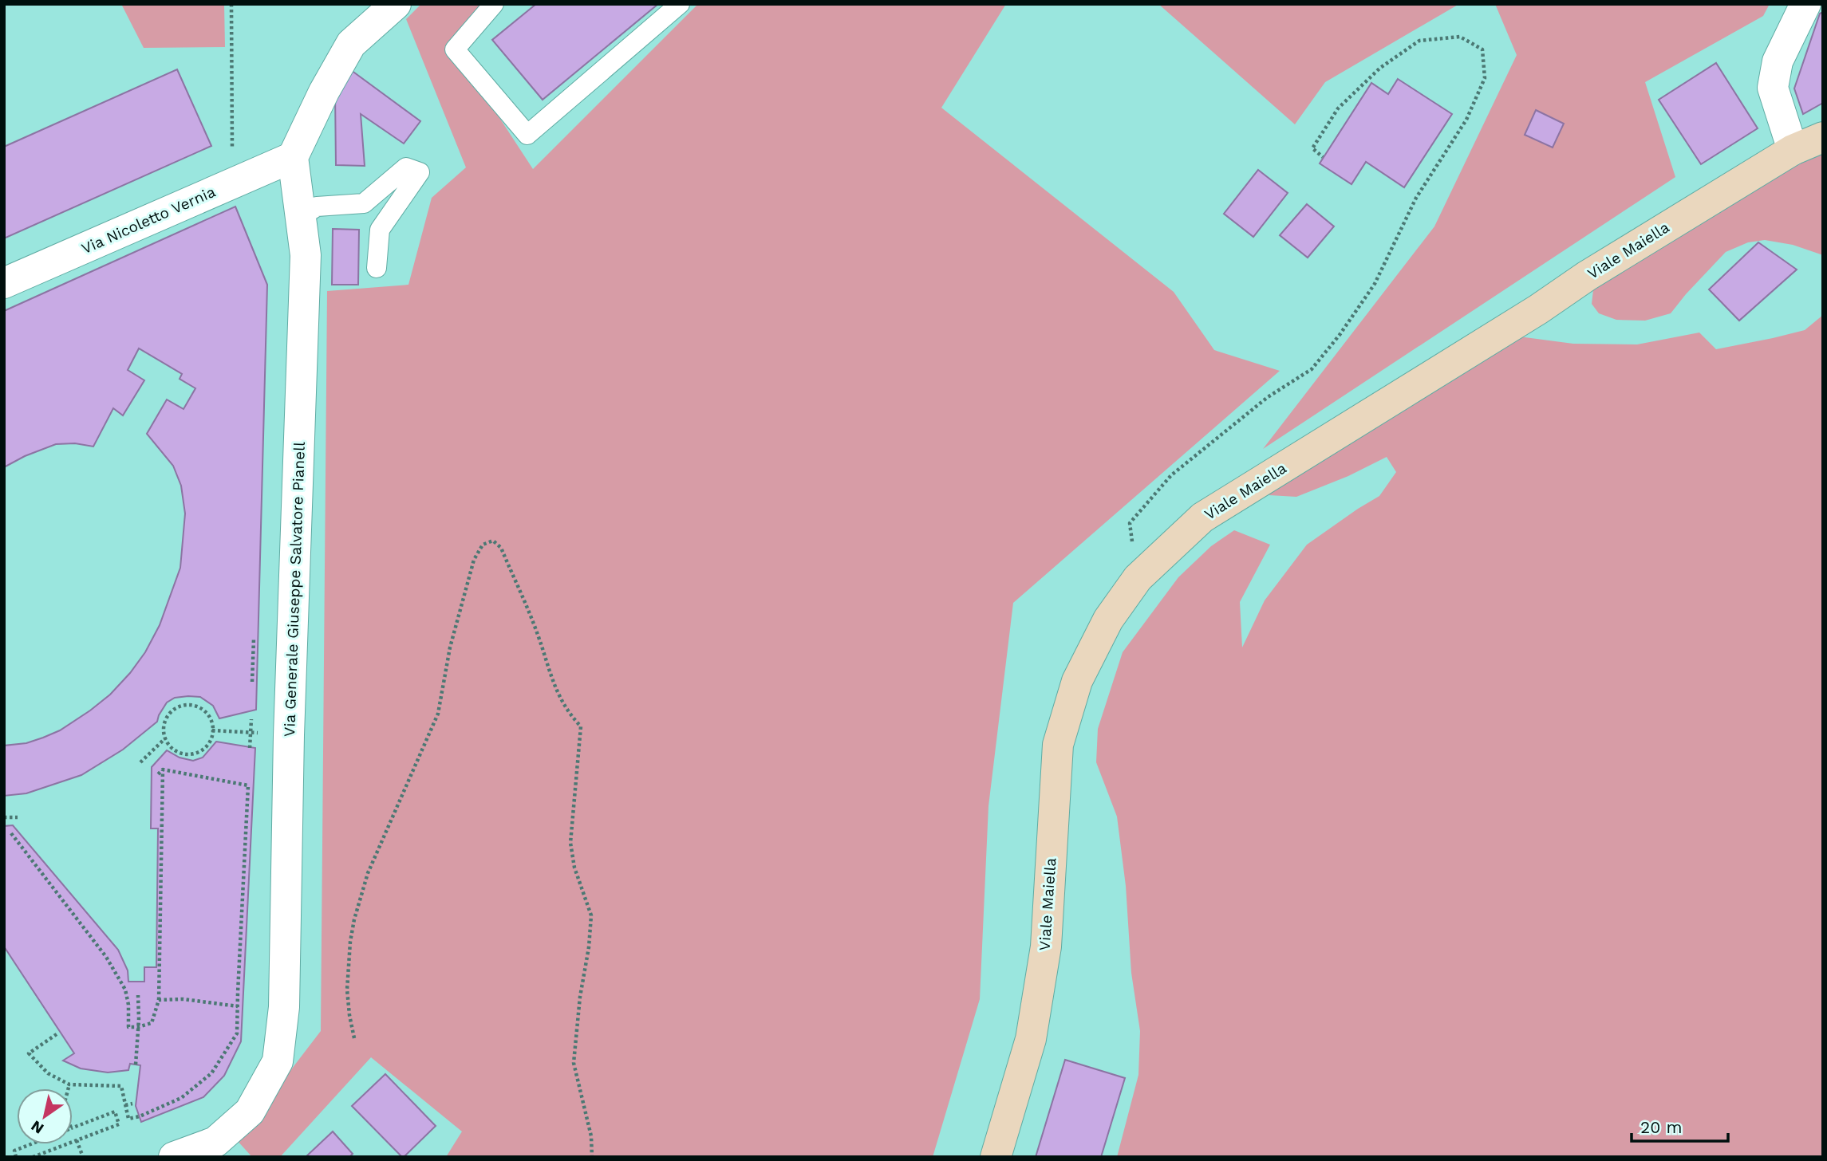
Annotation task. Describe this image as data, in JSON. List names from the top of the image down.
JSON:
{
  "streets": {
    "main road": ["Viale Maiella"],
    "street": ["Via Nicoletto Vernia", "Via Generale Giuseppe Salvatore Pianell"]
  },
  "crossings": [
    ["Via Nicoletto Vernia", "Via Generale Giuseppe Salvatore Pianell"]
  ],
  "scale_bar": "20 m",
  "north": "bottom left"
}
